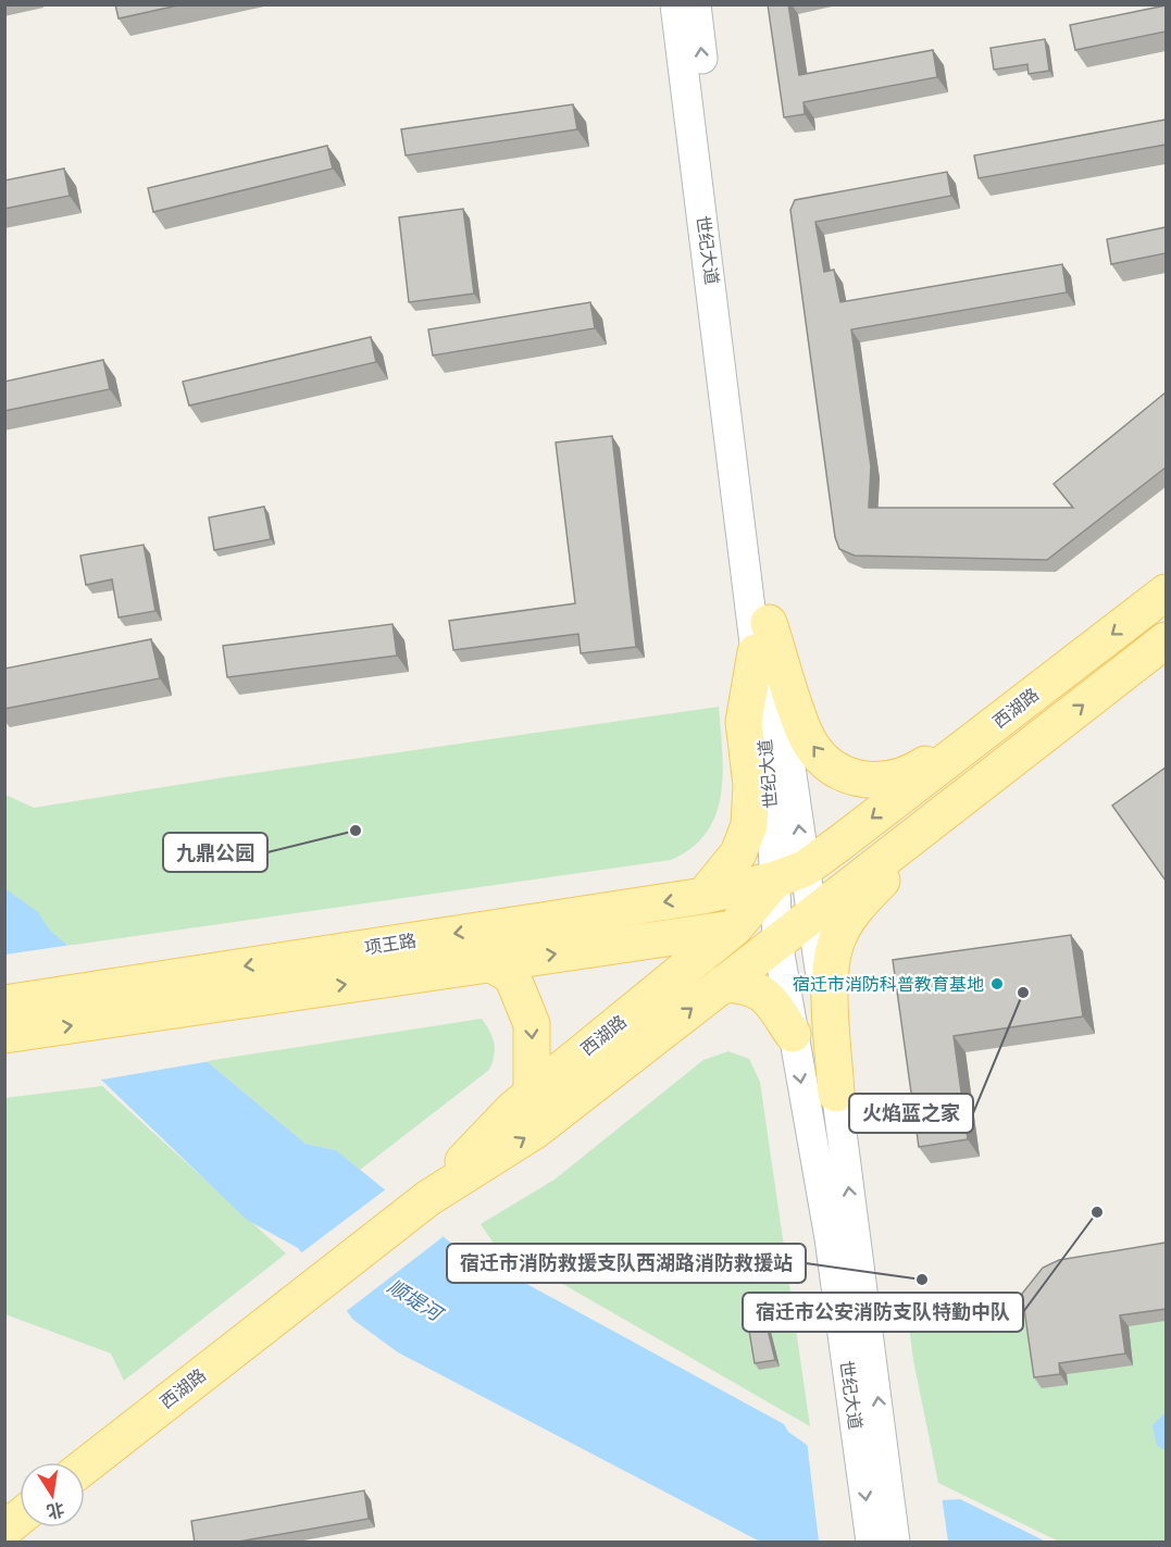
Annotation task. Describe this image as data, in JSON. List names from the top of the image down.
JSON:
{
  "streets": {
    "main road": ["西湖路", "项王路"],
    "street": ["世纪大道"]
  },
  "crossings": [
    ["世纪大道", "西湖路"],
    ["世纪大道", "项王路"],
    ["西湖路", "项王路"]
  ],
  "water": ["顺堤河"],
  "places": [
    "九鼎公园",
    "宿迁市消防科普教育基地",
    "火焰蓝之家",
    "宿迁市公安消防支队特勤中队",
    "宿迁市消防救援支队西湖路消防救援站"
  ],
  "north": "bottom"
}
